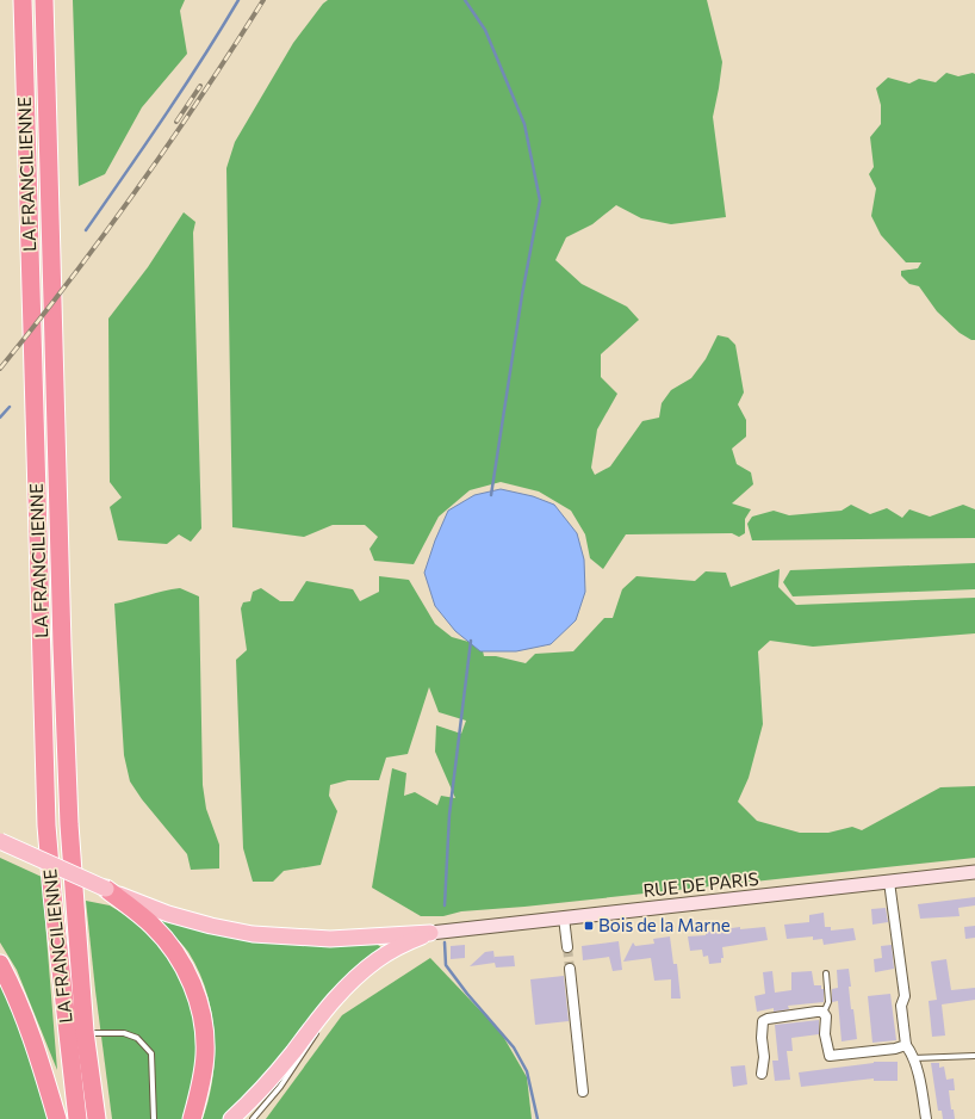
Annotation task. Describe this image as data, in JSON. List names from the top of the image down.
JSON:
{
  "streets": {
    "highway": ["LA FRANCILIENNE"],
    "main road": ["RUE DE PARIS"]
  },
  "places": {
    "transit": ["Bois de la Marne"]
  }
}
